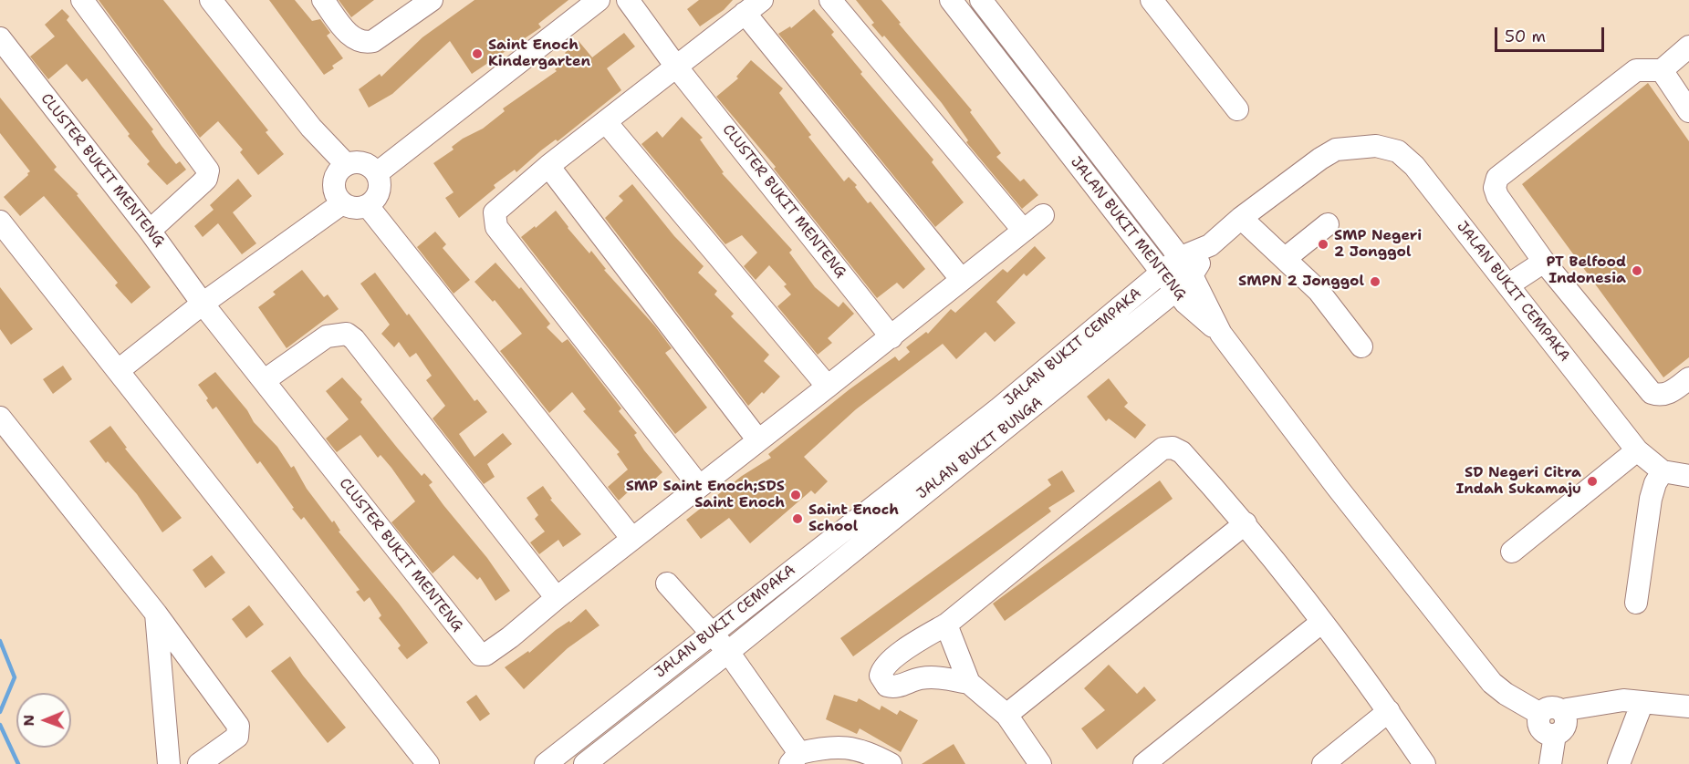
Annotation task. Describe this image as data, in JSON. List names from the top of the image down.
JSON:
{
  "streets": {
    "street": [
      "CLUSTER BUKIT MENTENG",
      "JALAN BUKIT MENTENG",
      "JALAN BUKIT CEMPAKA",
      "JALAN BUKIT BUNGA"
    ]
  },
  "crossings": [
    ["JALAN BUKIT MENTENG", "JALAN BUKIT CEMPAKA"],
    ["JALAN BUKIT MENTENG", "JALAN BUKIT BUNGA"],
    ["JALAN BUKIT CEMPAKA", "JALAN BUKIT BUNGA"]
  ],
  "places": [
    "Saint Enoch Kindergarten",
    "SMP Negeri 2 Jonggol",
    "PT Belfood Indonesia",
    "SMPN 2 Jonggol",
    "SD Negeri Citra Indah Sukamaju",
    "SMP Saint Enoch;SDS Saint Enoch",
    "Saint Enoch School"
  ],
  "scale_bar": "50 m",
  "north": "left"
}
